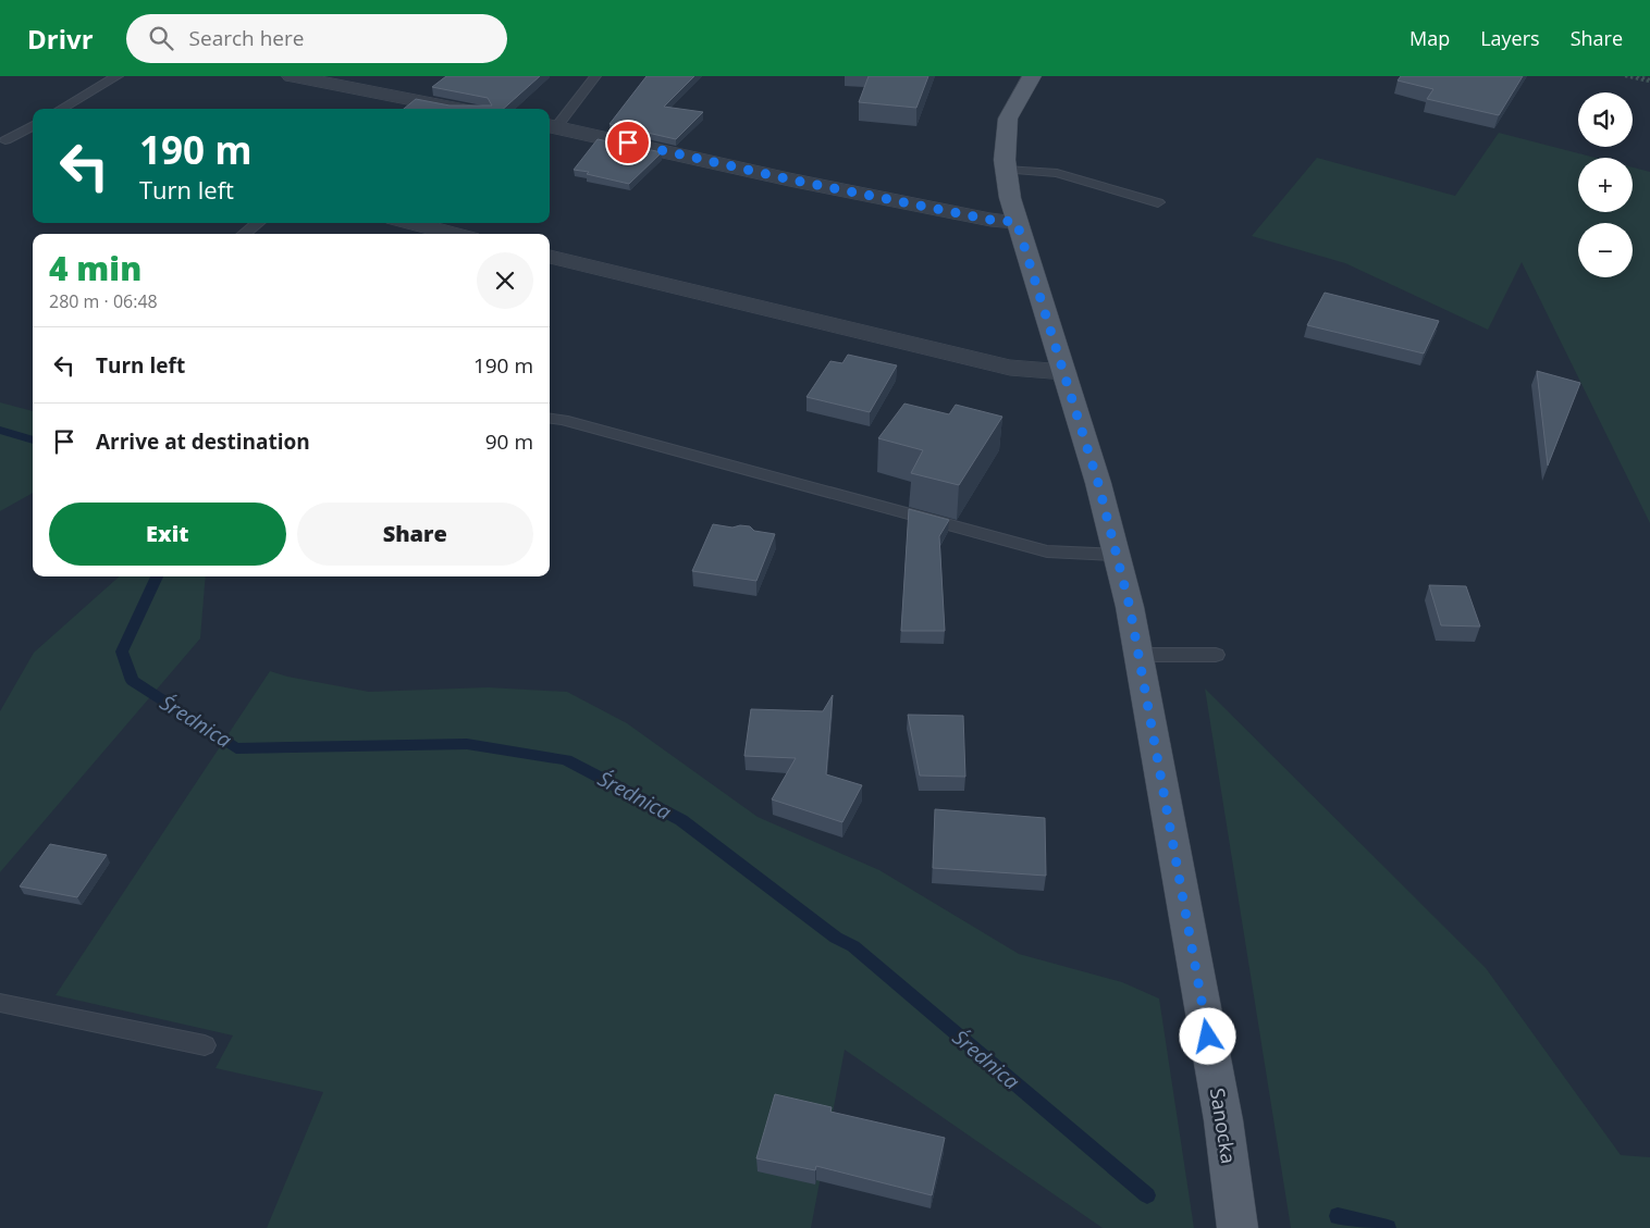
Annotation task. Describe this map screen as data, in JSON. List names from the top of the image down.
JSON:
{
  "streets": {
    "main road": ["Sanocka"]
  },
  "water": ["Średnica"],
  "page": {
    "header": "Drivr",
    "search": "Search here",
    "nav": ["Map", "Layers", "Share"],
    "map_buttons": ["+", "−"],
    "turn": ["190 m", "Turn left"],
    "heading": ["4 min", "280 m · 06:48"],
    "list": [
      {
        "name": "Turn left",
        "value": "190 m"
      },
      {
        "name": "Arrive at destination",
        "value": "90 m"
      }
    ],
    "buttons": ["Exit", "Share"]
  }
}
